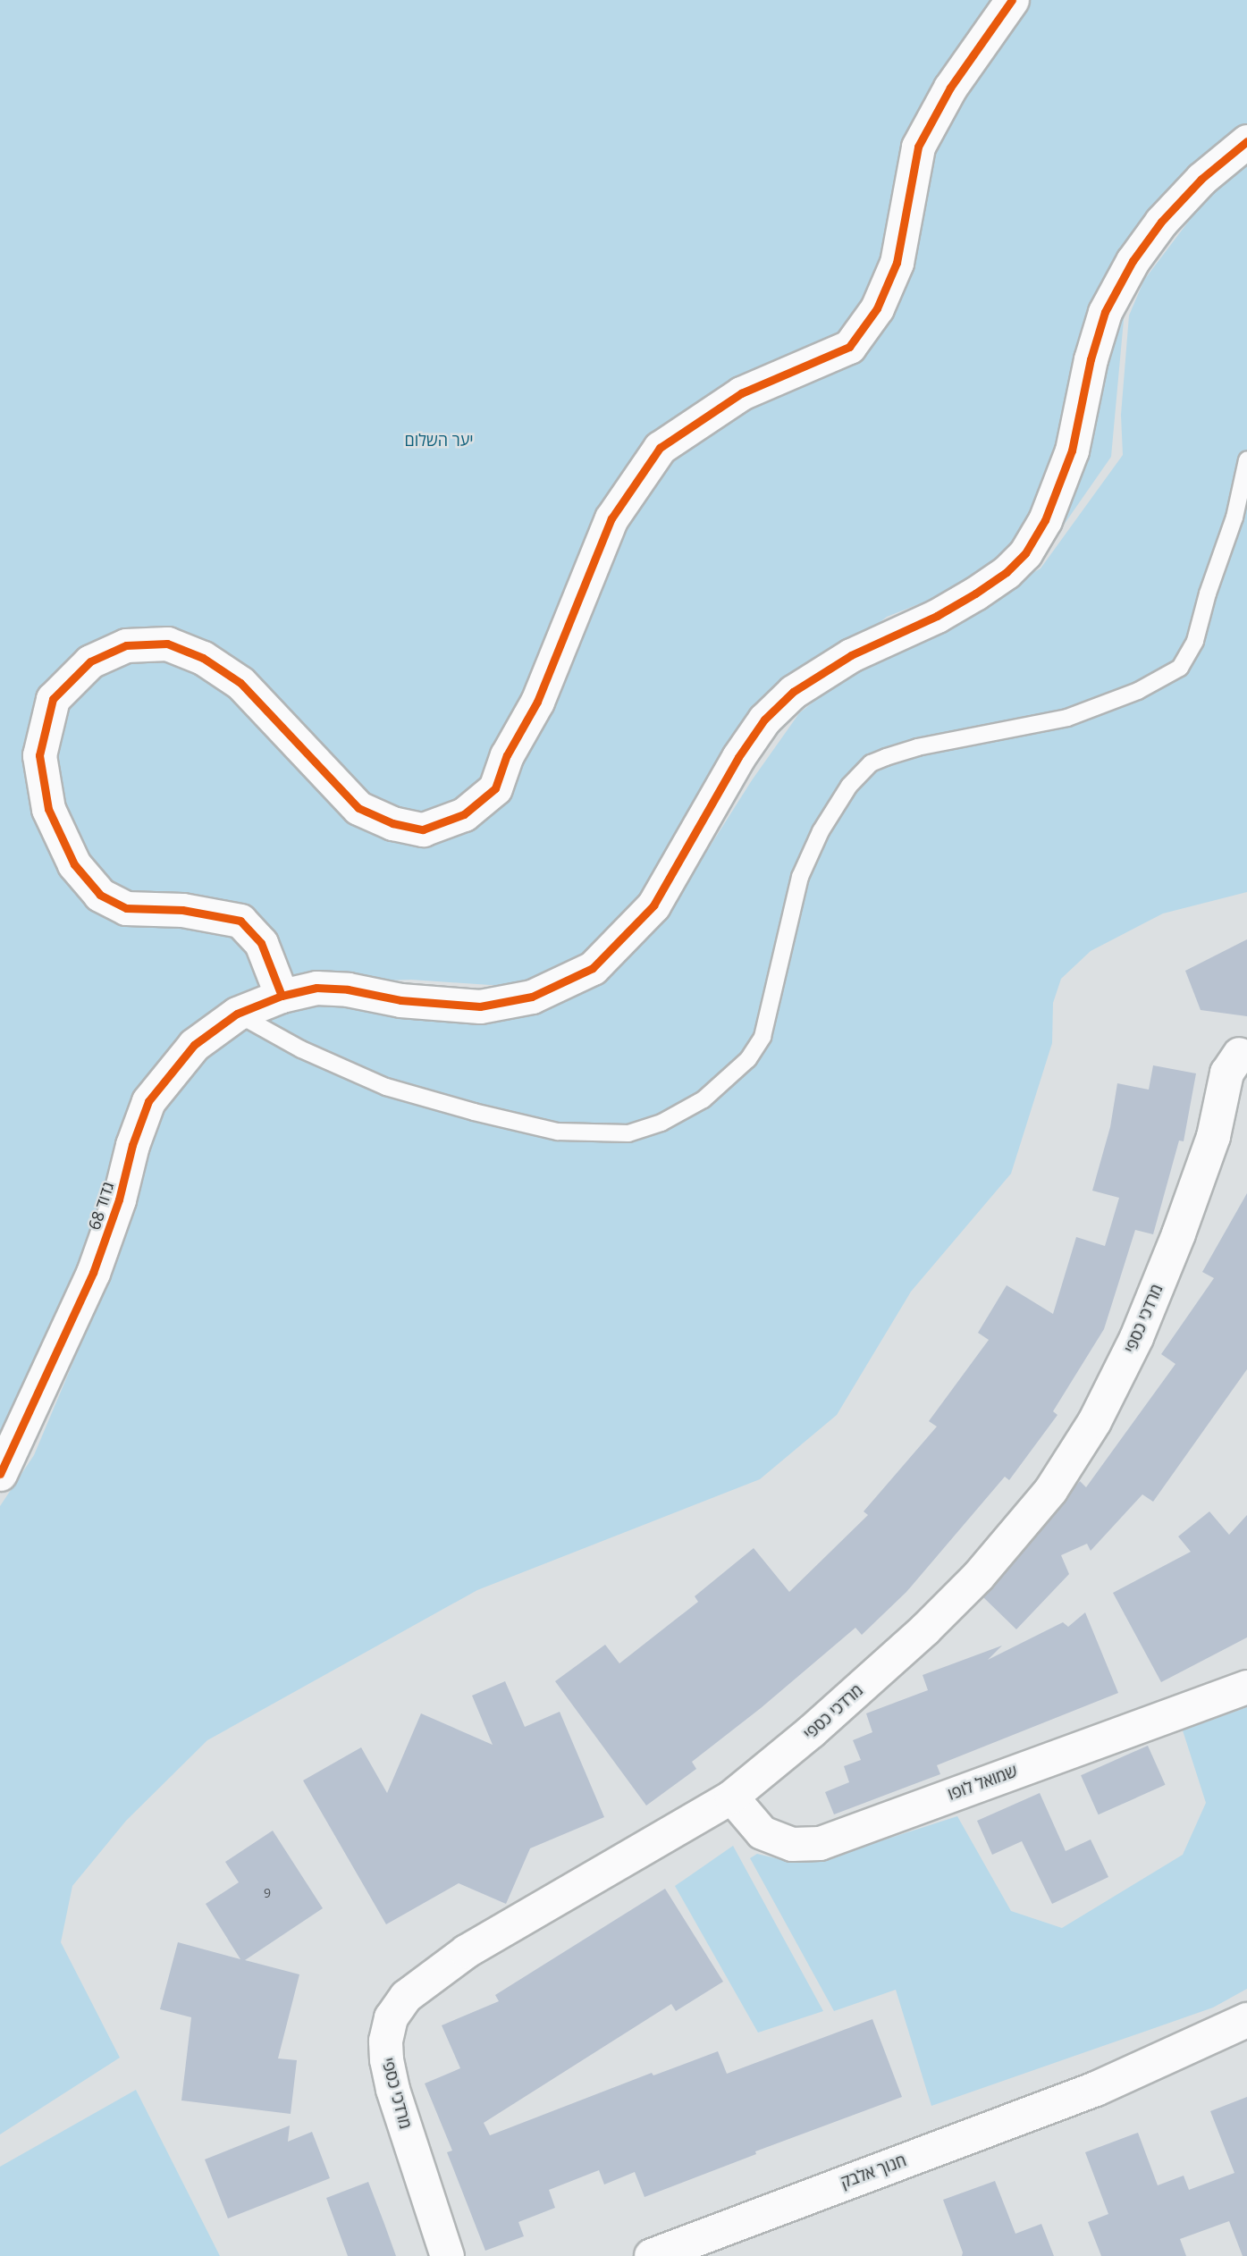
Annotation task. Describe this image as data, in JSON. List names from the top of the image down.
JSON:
{
  "streets": {
    "street": [
      "גדוד 68",
      "מרדכי כספי",
      "שמואל לופו",
      "חנוך אלבק"
    ]
  },
  "crossings": [
    ["מרדכי כספי", "שמואל לופו"]
  ],
  "parks": ["יער השלום"],
  "house_numbers": ["9"]
}
